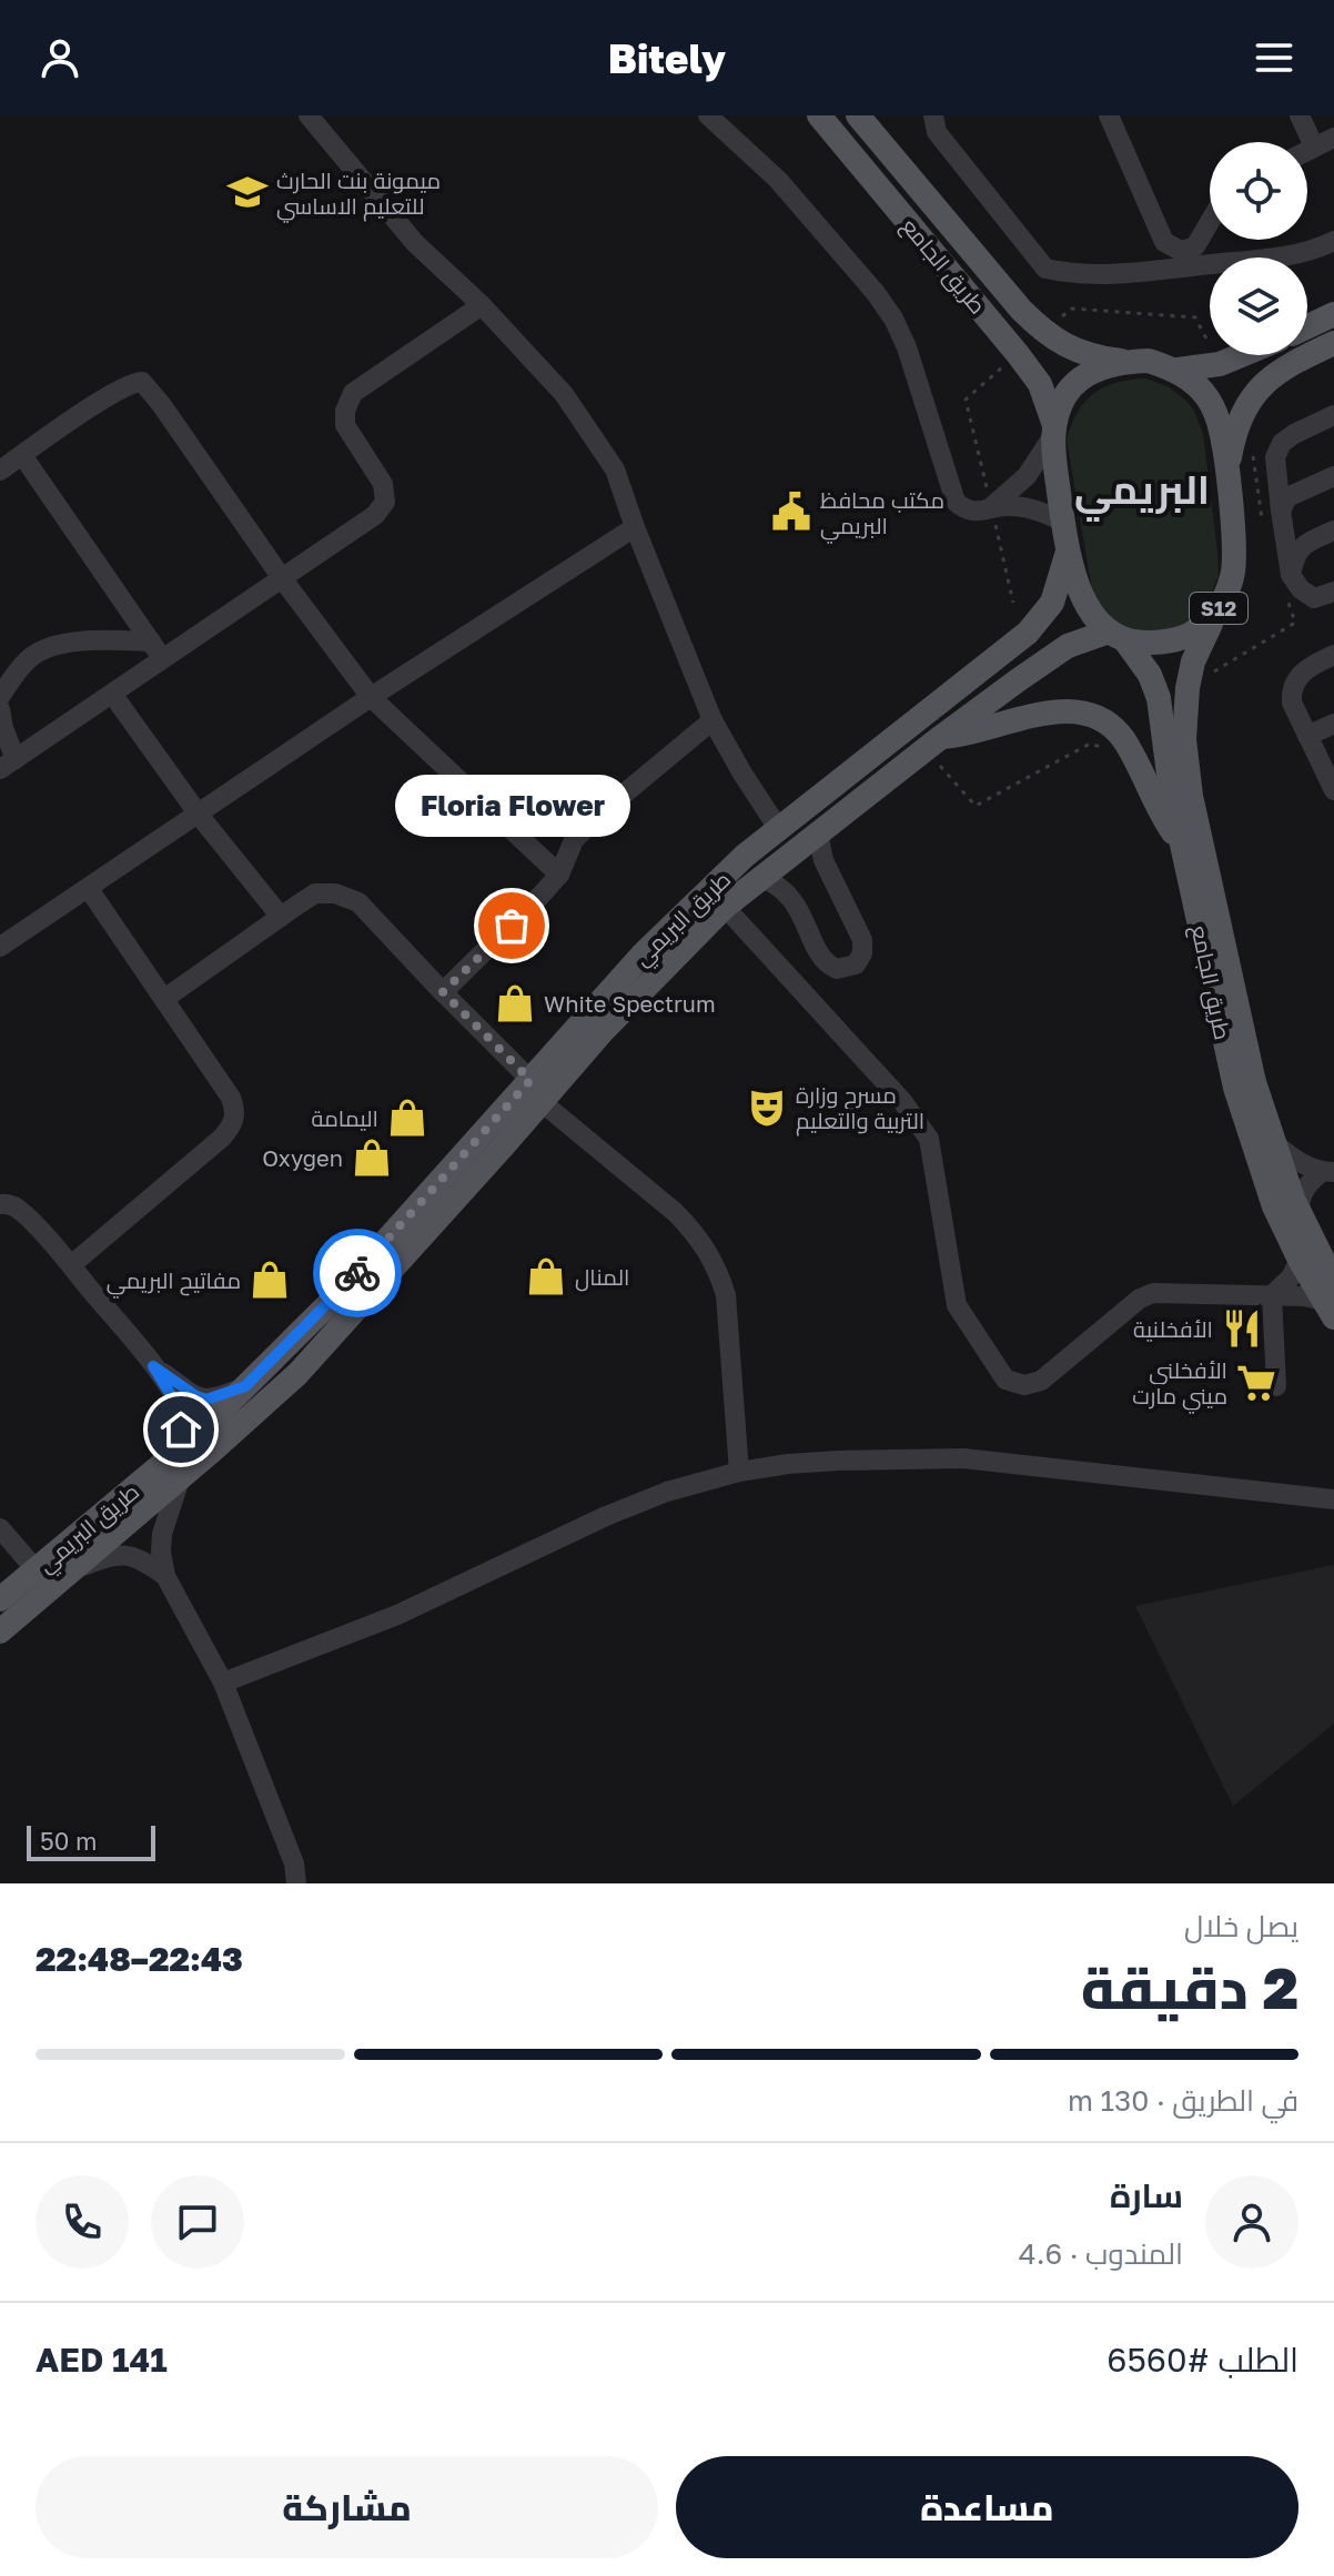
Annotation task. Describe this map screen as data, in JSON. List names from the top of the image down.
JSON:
{
  "streets": {
    "main road": ["طريق الجامع", "S12", "طريق البريمي"]
  },
  "crossings": [
    ["طريق الجامع", "S12"],
    ["طريق الجامع", "طريق البريمي"],
    ["S12", "طريق البريمي"]
  ],
  "districts": ["البريمي"],
  "places": {
    "school or university": ["ميمونة بنت الحارث للتعليم الاساسي"],
    "public building": ["مكتب محافظ البريمي"],
    "other": ["Floria Flower"],
    "shop": [
      "White Spectrum",
      "اليمامة",
      "Oxygen",
      "المنال",
      "مفاتيح البريمي"
    ],
    "theatre": ["مسرح وزارة التربية والتعليم"],
    "restaurant": ["الأفخلنية"],
    "supermarket": ["الأفخلني ميني مارت"]
  },
  "scale_bar": "50 m",
  "page": {
    "header": "Bitely",
    "bubble": "Floria Flower",
    "scale": "50 m",
    "heading": ["2 دقيقة", "يصل خلال", "22:43–22:48"],
    "panel": [
      "سارة",
      "المندوب · 4.6",
      "الطلب #6560",
      "AED 141"
    ],
    "bar": "في الطريق · 130 m",
    "buttons": ["مساعدة", "مشاركة"]
  }
}
